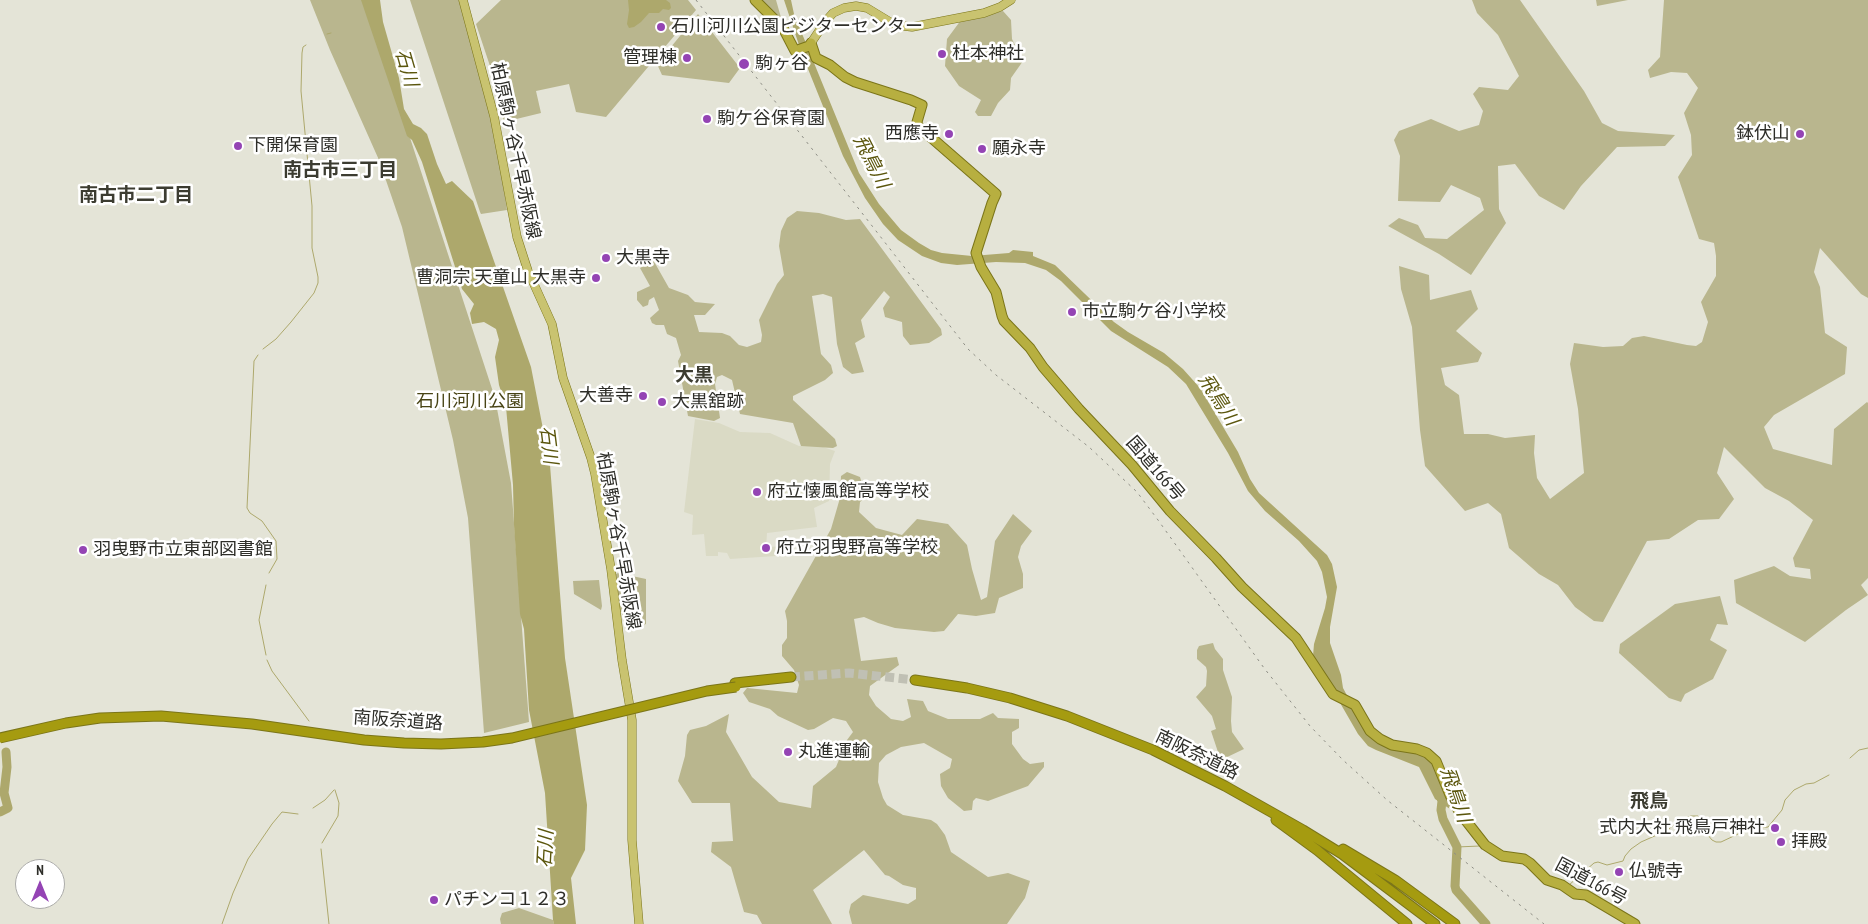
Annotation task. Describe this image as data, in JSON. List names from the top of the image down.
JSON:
{
  "streets": {
    "highway": ["国道166号", "南阪奈道路"],
    "main road": ["柏原駒ヶ谷千早赤阪線"]
  },
  "districts": [
    "南古市三丁目",
    "南古市二丁目",
    "大黒",
    "飛鳥"
  ],
  "water": ["石川", "飛鳥川"],
  "parks": ["石川河川公園"],
  "places": [
    "石川河川公園ビジターセンター",
    "杜本神社",
    "管理棟",
    "駒ヶ谷",
    "駒ケ谷保育園",
    "西應寺",
    "鉢伏山",
    "下開保育園",
    "願永寺",
    "大黒寺",
    "曹洞宗 天童山 大黒寺",
    "市立駒ケ谷小学校",
    "大善寺",
    "大黒舘跡",
    "府立懐風館高等学校",
    "府立羽曳野高等学校",
    "羽曳野市立東部図書館",
    "丸進運輸",
    "式内大社 飛鳥戸神社",
    "拝殿",
    "仏號寺",
    "パチンコ１２３"
  ],
  "north": "top"
}
